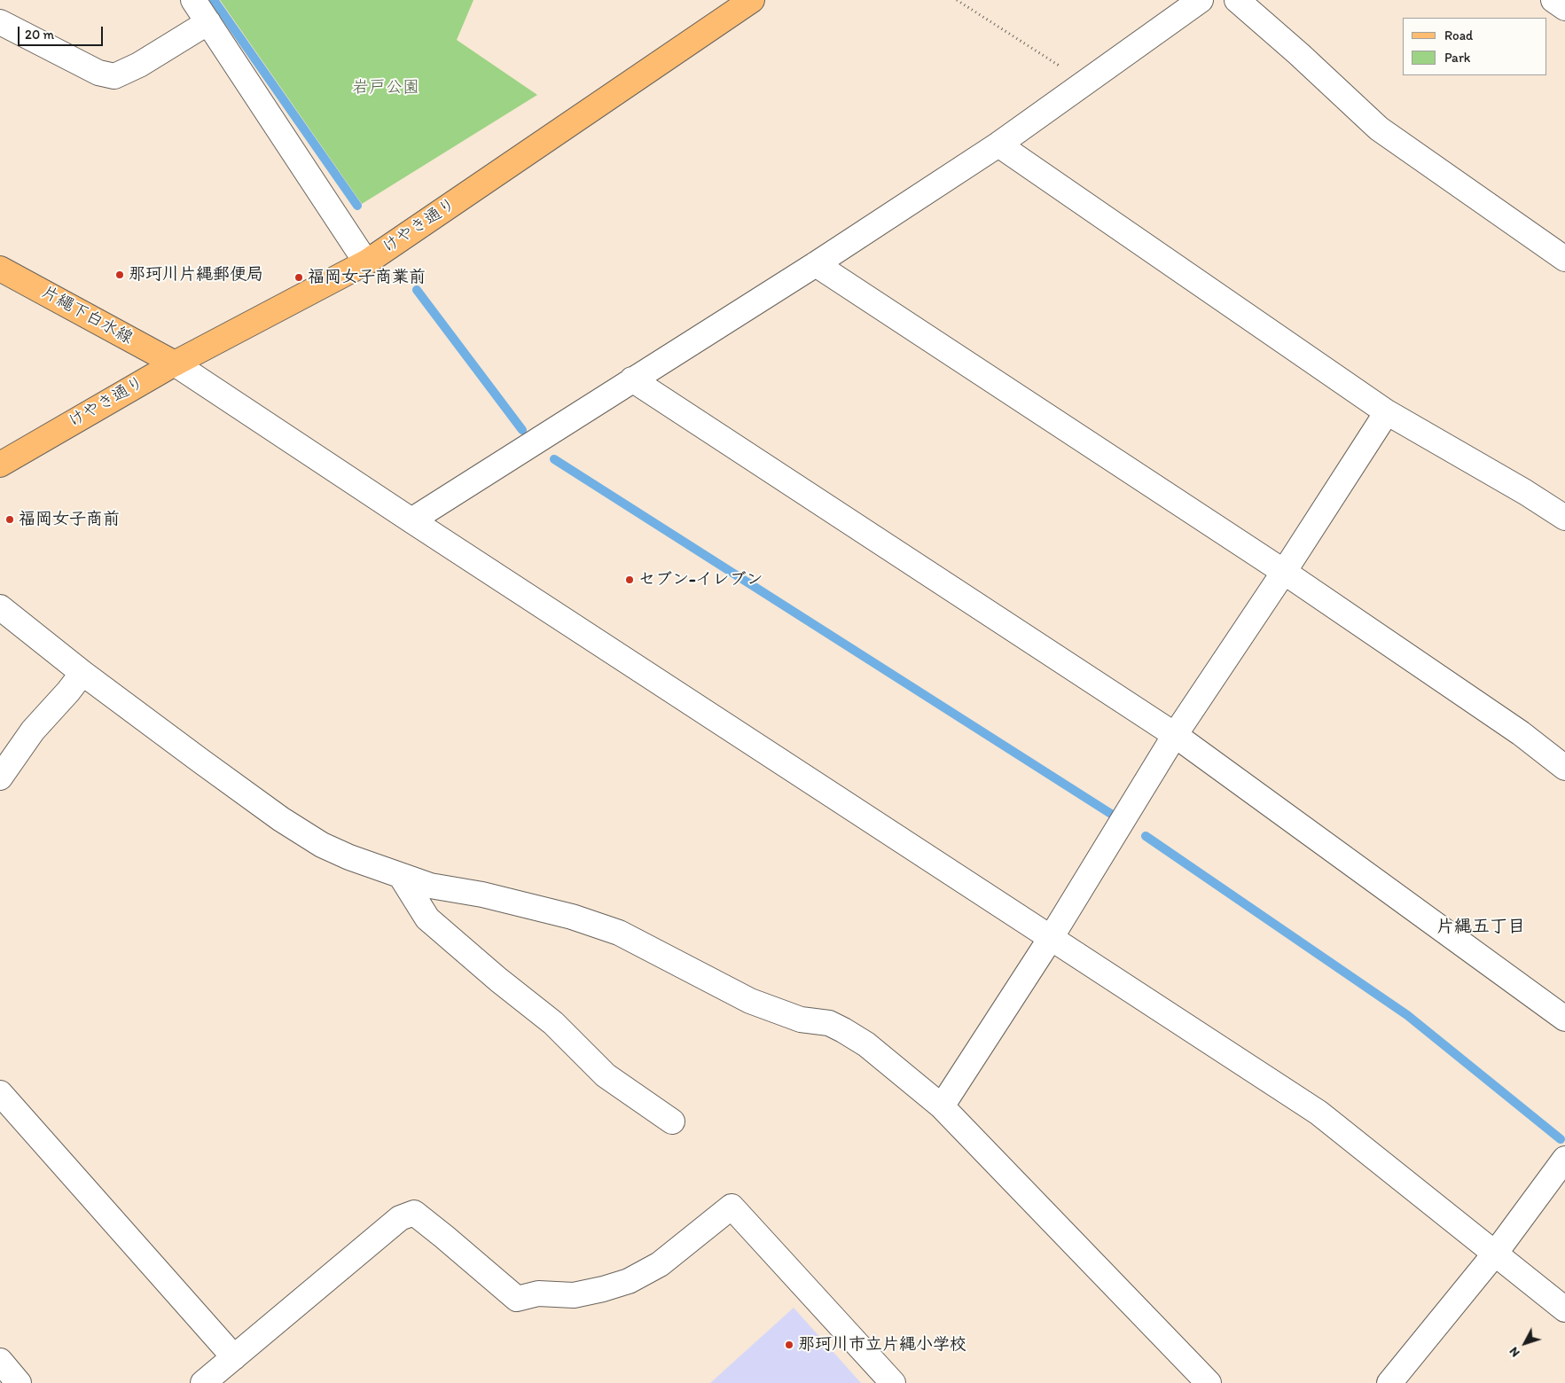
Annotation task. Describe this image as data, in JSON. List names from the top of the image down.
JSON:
{
  "streets": {
    "main road": ["けやき通り", "片繩下白水線"]
  },
  "crossings": [
    ["けやき通り", "片繩下白水線"]
  ],
  "districts": ["片縄五丁目"],
  "parks": ["岩戸公園"],
  "places": [
    "那珂川片縄郵便局",
    "福岡女子商業前",
    "福岡女子商前",
    "セブン-イレブン",
    "那珂川市立片縄小学校"
  ],
  "legend": ["Road", "Park"],
  "scale_bar": "20 m",
  "north": "bottom left"
}
